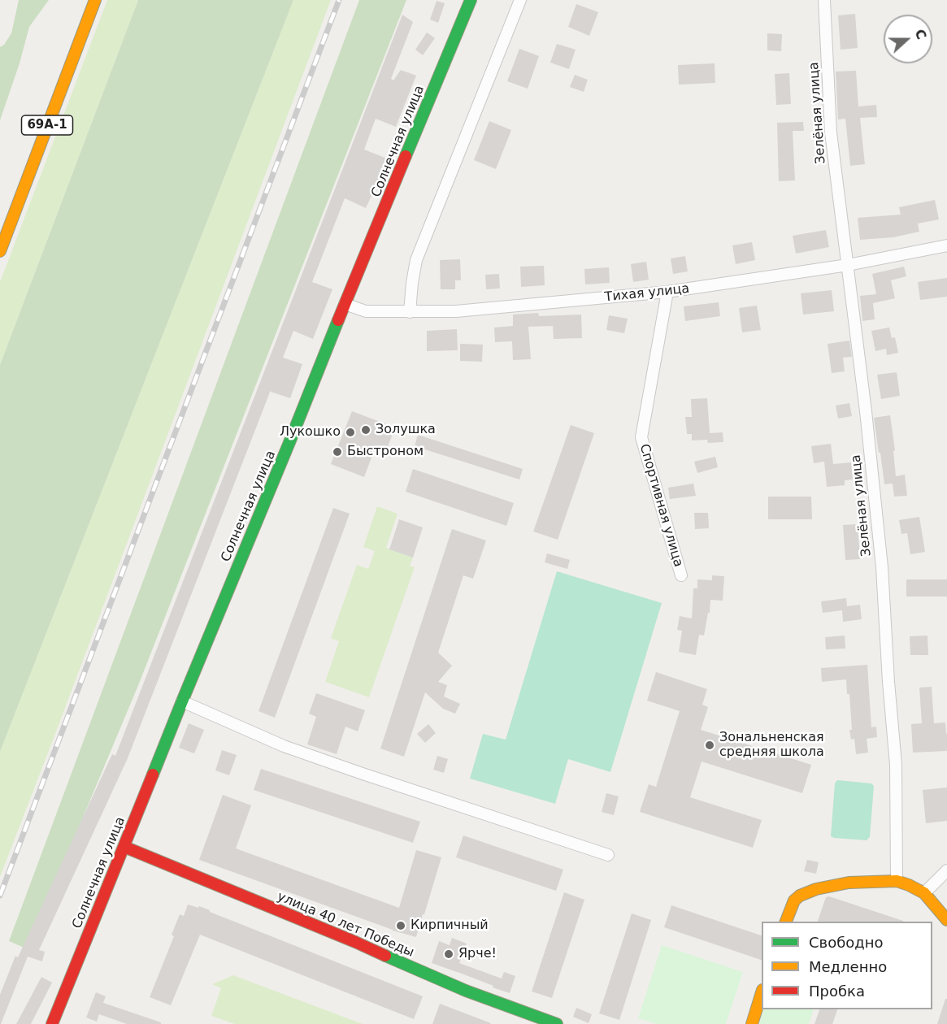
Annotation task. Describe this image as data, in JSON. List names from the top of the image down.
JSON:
{
  "streets": {
    "street": [
      "Зелёная улица",
      "69А-1",
      "Солнечная улица",
      "Тихая улица",
      "Спортивная улица",
      "улица 40 лет Победы"
    ]
  },
  "crossings": [
    ["Зелёная улица", "Тихая улица"],
    ["Солнечная улица", "Тихая улица"],
    ["Солнечная улица", "улица 40 лет Победы"],
    ["Тихая улица", "Спортивная улица"]
  ],
  "places": [
    "Золушка",
    "Лукошко",
    "Быстроном",
    "Зональненская средняя школа",
    "Кирпичный",
    "Ярче!"
  ],
  "legend": ["Свободно", "Медленно", "Пробка"],
  "north": "right"
}
